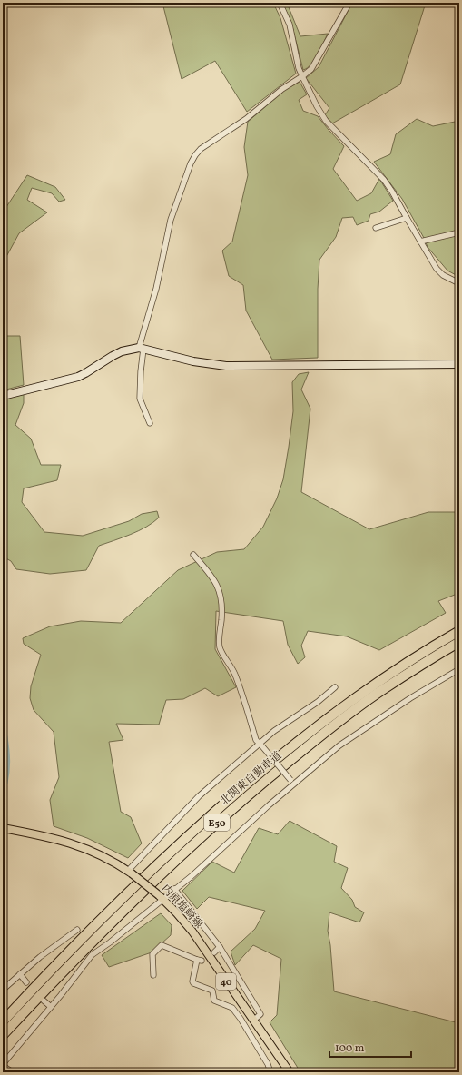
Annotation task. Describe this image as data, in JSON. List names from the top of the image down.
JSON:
{
  "streets": {
    "highway": ["北関東自動車道", "E50"],
    "main road": ["内原塩崎線", "40"]
  },
  "scale_bar": "100 m"
}
